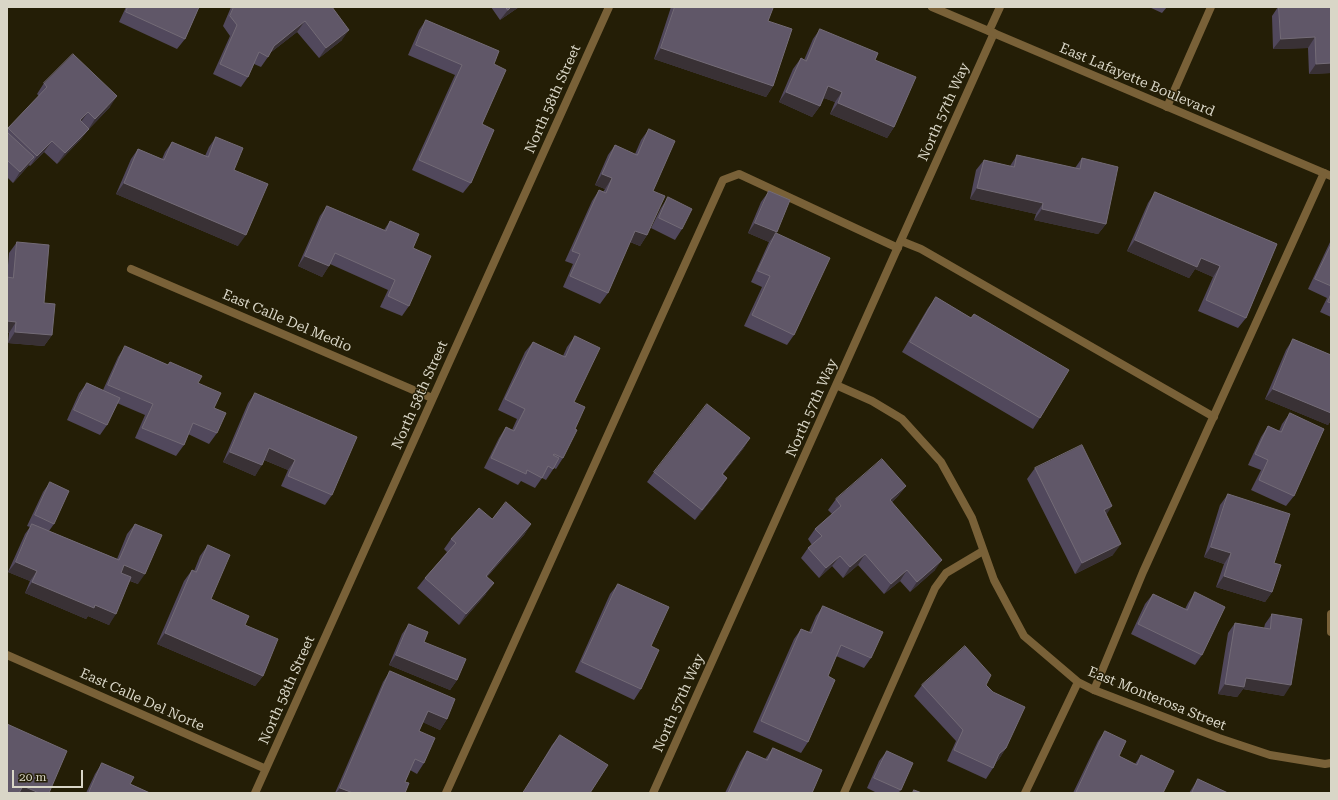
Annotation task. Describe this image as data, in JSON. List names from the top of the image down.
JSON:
{
  "streets": {
    "street": [
      "East Lafayette Boulevard",
      "North 58th Street",
      "North 57th Way",
      "East Calle Del Medio",
      "East Monterosa Street",
      "East Calle Del Norte"
    ]
  },
  "crossings": [
    ["East Lafayette Boulevard", "North 57th Way"],
    ["North 58th Street", "East Calle Del Medio"],
    ["North 58th Street", "East Calle Del Norte"],
    ["North 57th Way", "East Monterosa Street"]
  ],
  "scale_bar": "20 m"
}
